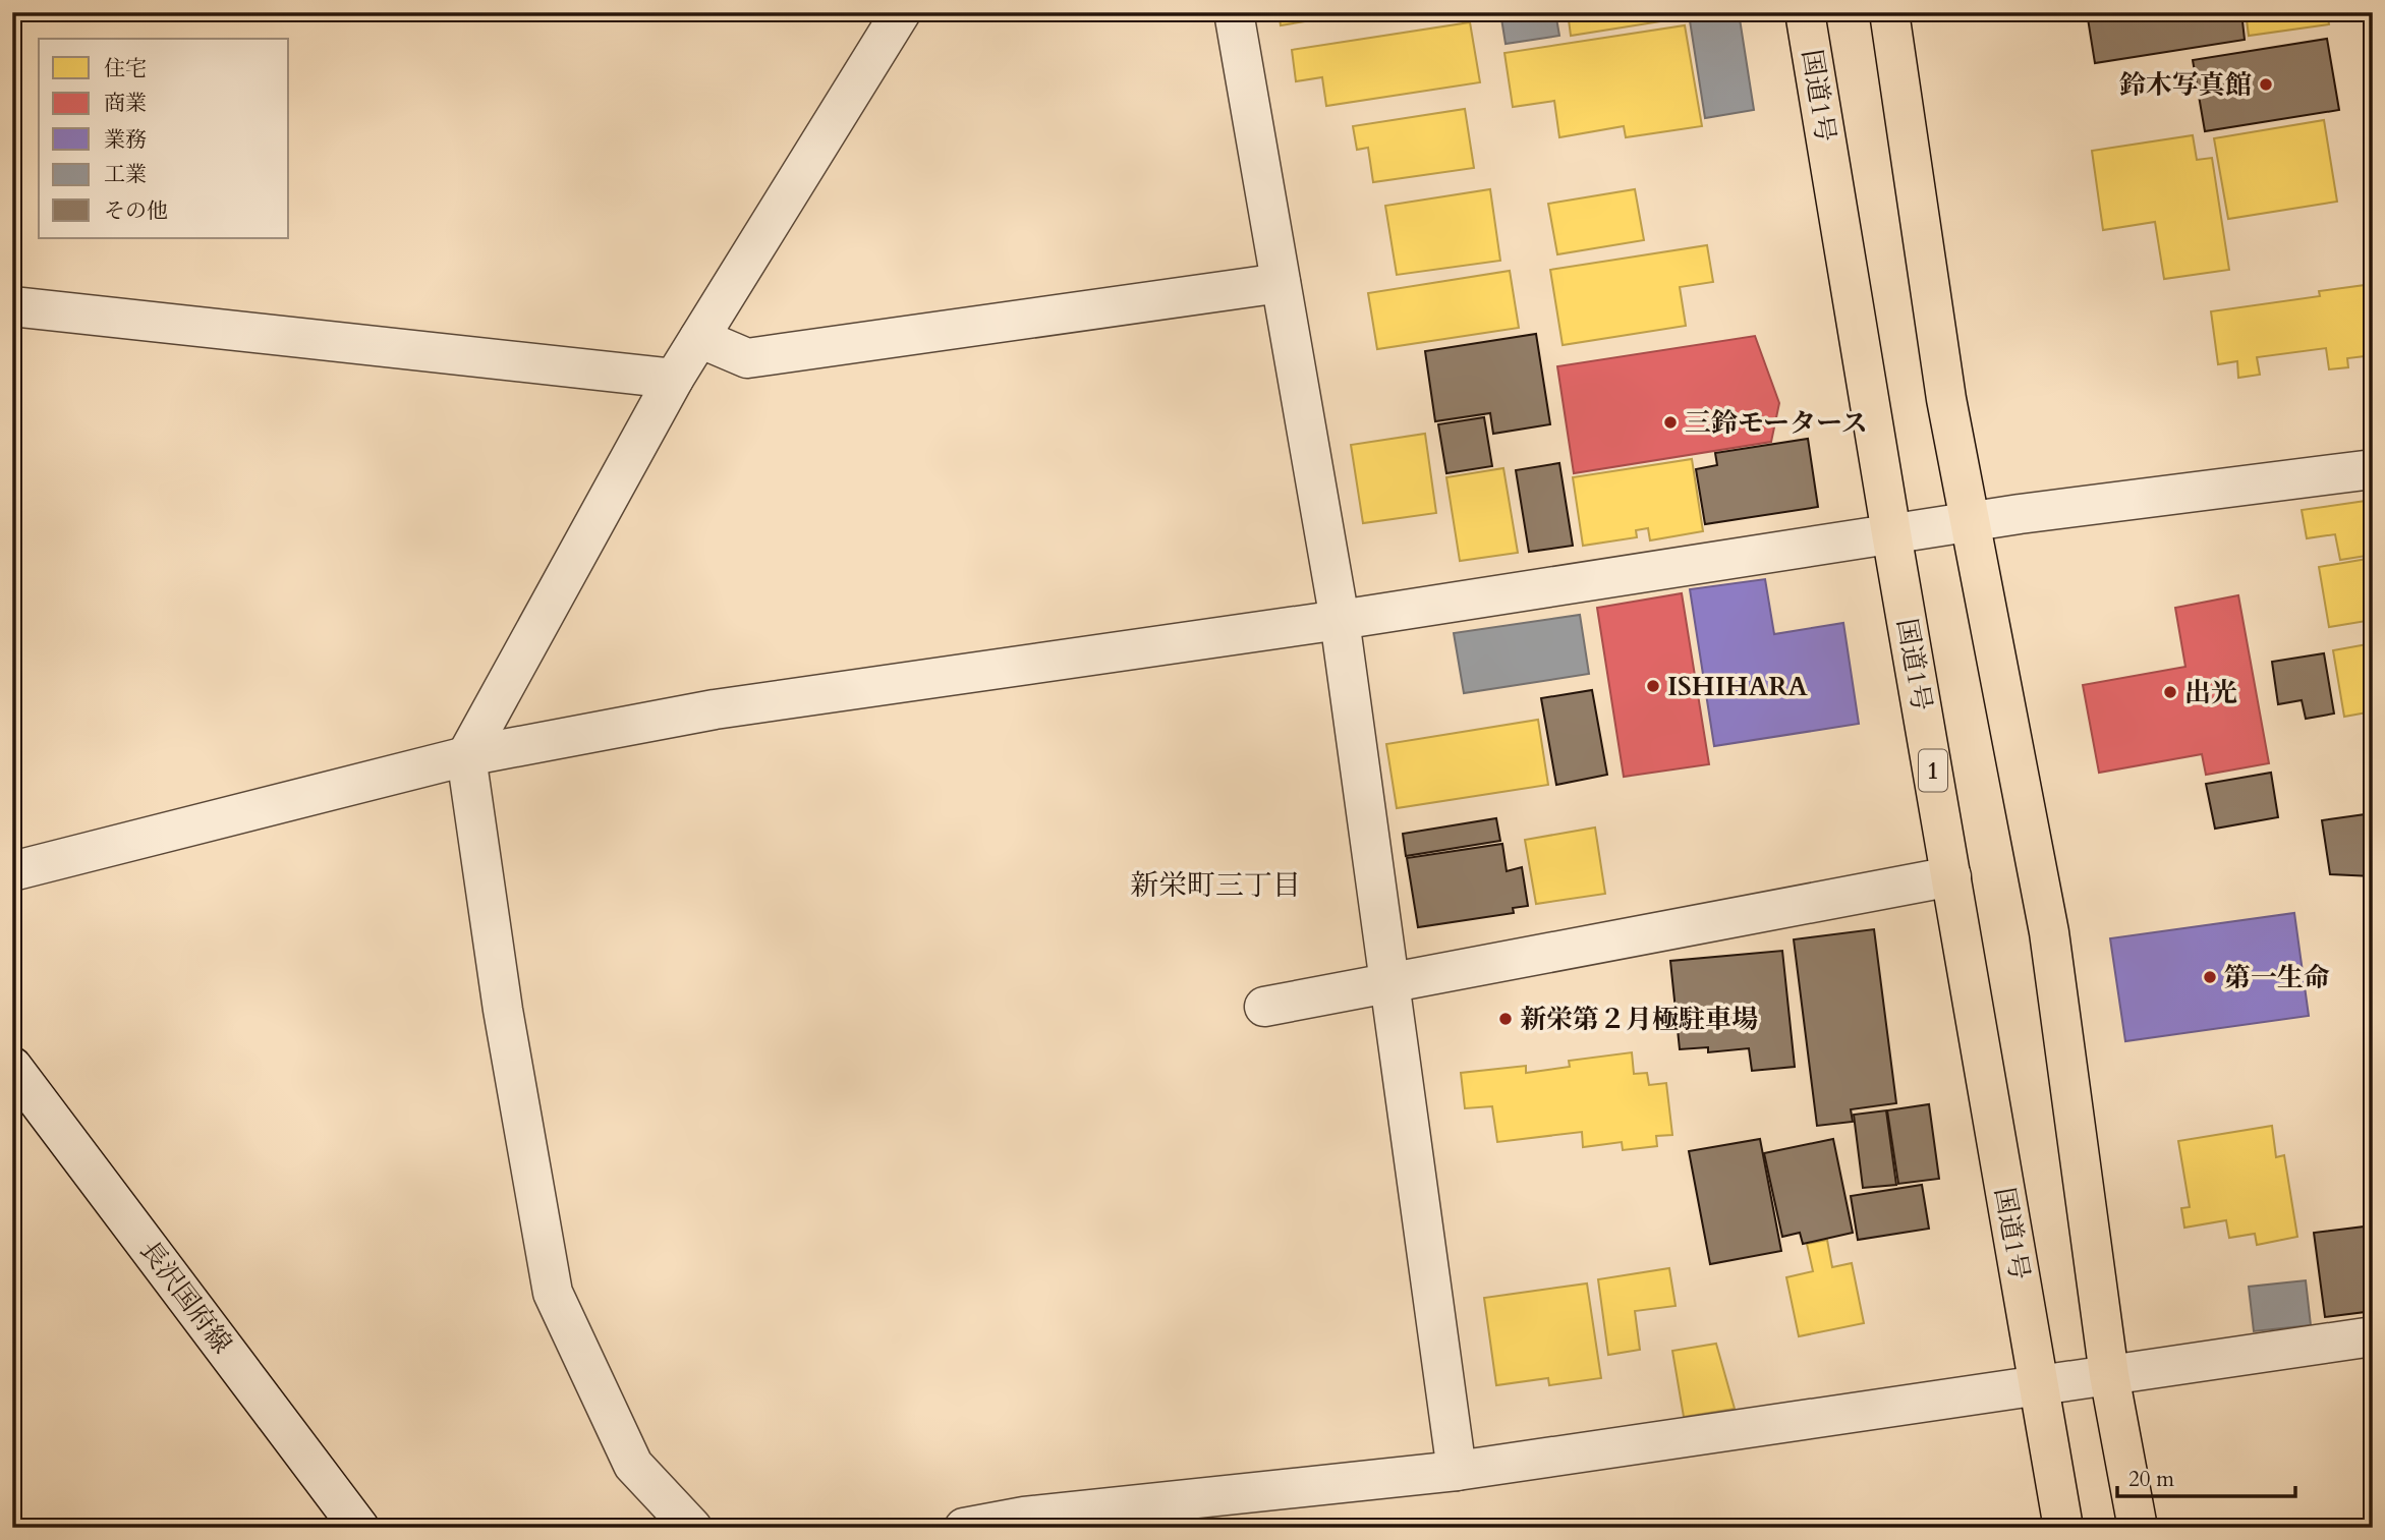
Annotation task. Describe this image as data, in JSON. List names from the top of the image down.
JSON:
{
  "streets": {
    "highway": ["国道1号", "1"],
    "street": ["長沢国府線"]
  },
  "districts": ["新栄町三丁目"],
  "places": [
    "鈴木写真館",
    "三鈴モータース",
    "ISHIHARA",
    "出光",
    "第一生命",
    "新栄第２月極駐車場"
  ],
  "legend": [
    "住宅",
    "商業",
    "業務",
    "工業",
    "その他"
  ],
  "scale_bar": "20 m"
}
